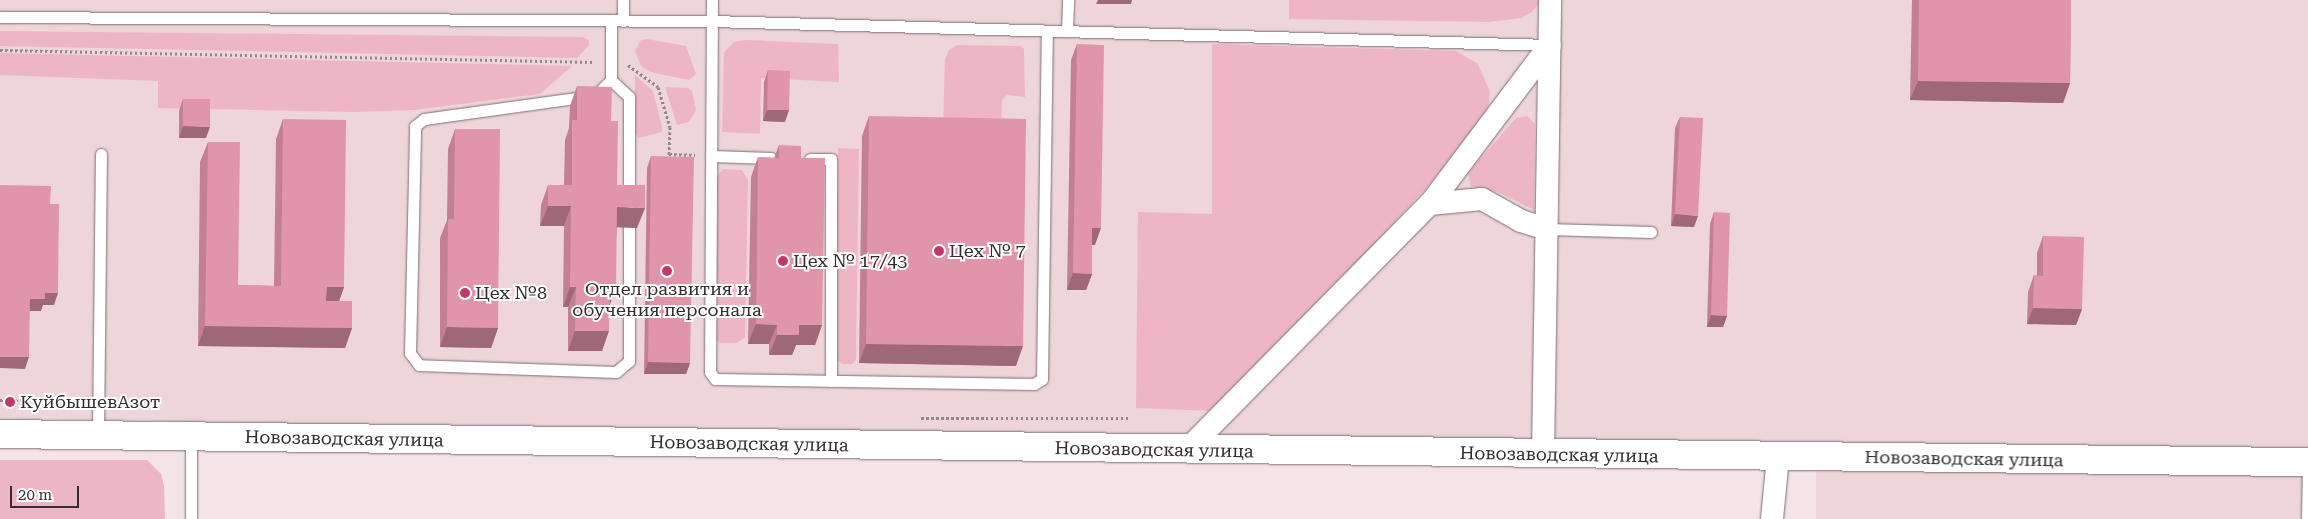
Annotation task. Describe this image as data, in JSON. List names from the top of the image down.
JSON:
{
  "streets": {
    "main road": ["Новозаводская улица"]
  },
  "places": [
    "Цех № 7",
    "Цех № 17/43",
    "Отдел развития и обучения персонала",
    "Цех №8",
    "КуйбышевАзот"
  ],
  "scale_bar": "20 m"
}
